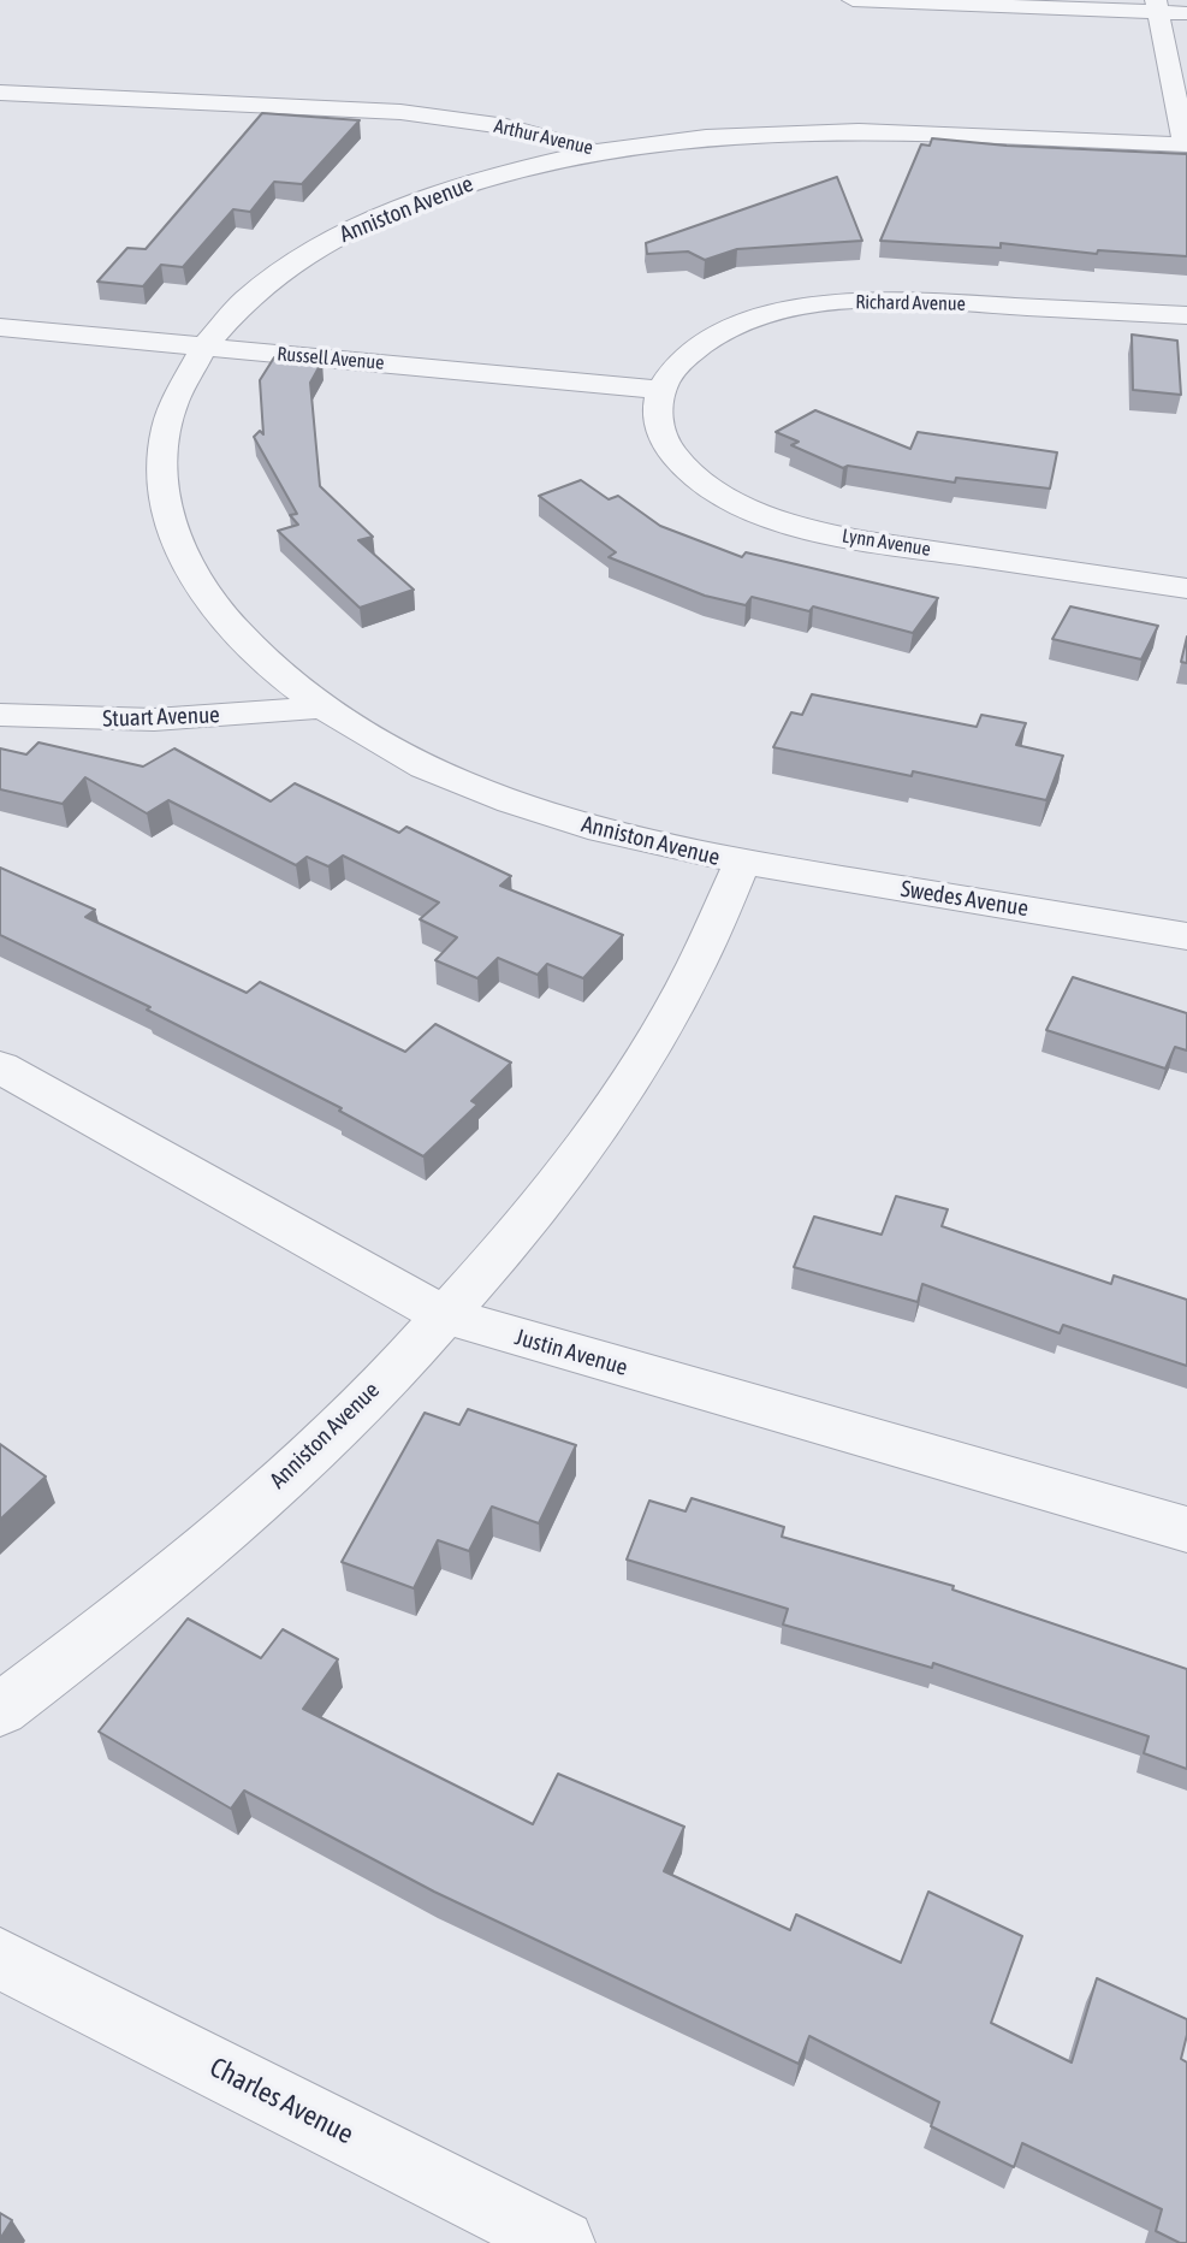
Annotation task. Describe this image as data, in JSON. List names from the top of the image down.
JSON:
{
  "streets": {
    "street": [
      "Arthur Avenue",
      "Anniston Avenue",
      "Richard Avenue",
      "Russell Avenue",
      "Lynn Avenue",
      "Stuart Avenue",
      "Swedes Avenue",
      "Justin Avenue",
      "Charles Avenue"
    ]
  },
  "crossings": [
    ["Arthur Avenue", "Anniston Avenue"],
    ["Anniston Avenue", "Russell Avenue"],
    ["Anniston Avenue", "Stuart Avenue"],
    ["Anniston Avenue", "Swedes Avenue"],
    ["Anniston Avenue", "Justin Avenue"],
    ["Richard Avenue", "Russell Avenue"],
    ["Richard Avenue", "Lynn Avenue"],
    ["Russell Avenue", "Lynn Avenue"]
  ]
}
